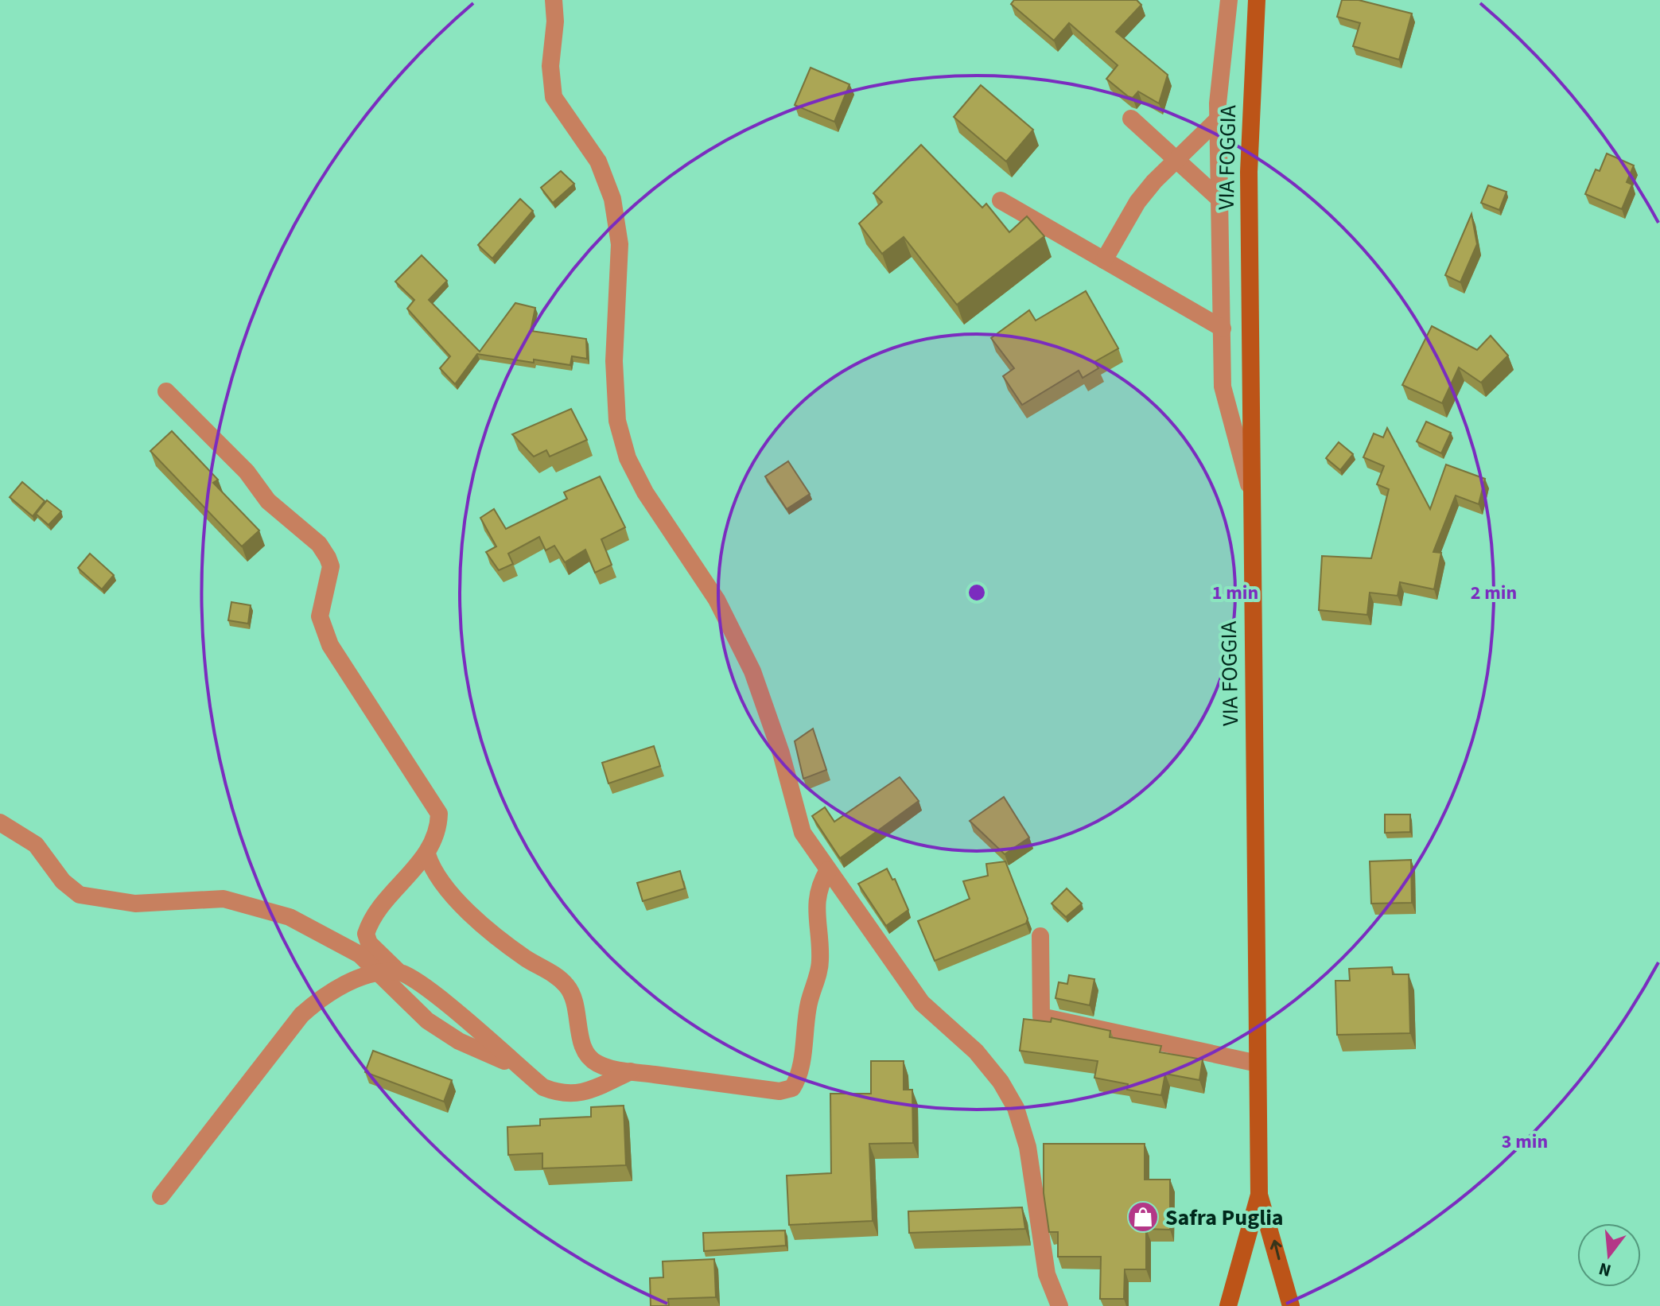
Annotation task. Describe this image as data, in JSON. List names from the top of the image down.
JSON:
{
  "streets": {
    "main road": ["VIA FOGGIA"]
  },
  "places": {
    "shop": ["Safra Puglia"]
  },
  "north": "bottom",
  "rings": ["1 min", "2 min", "3 min"]
}
